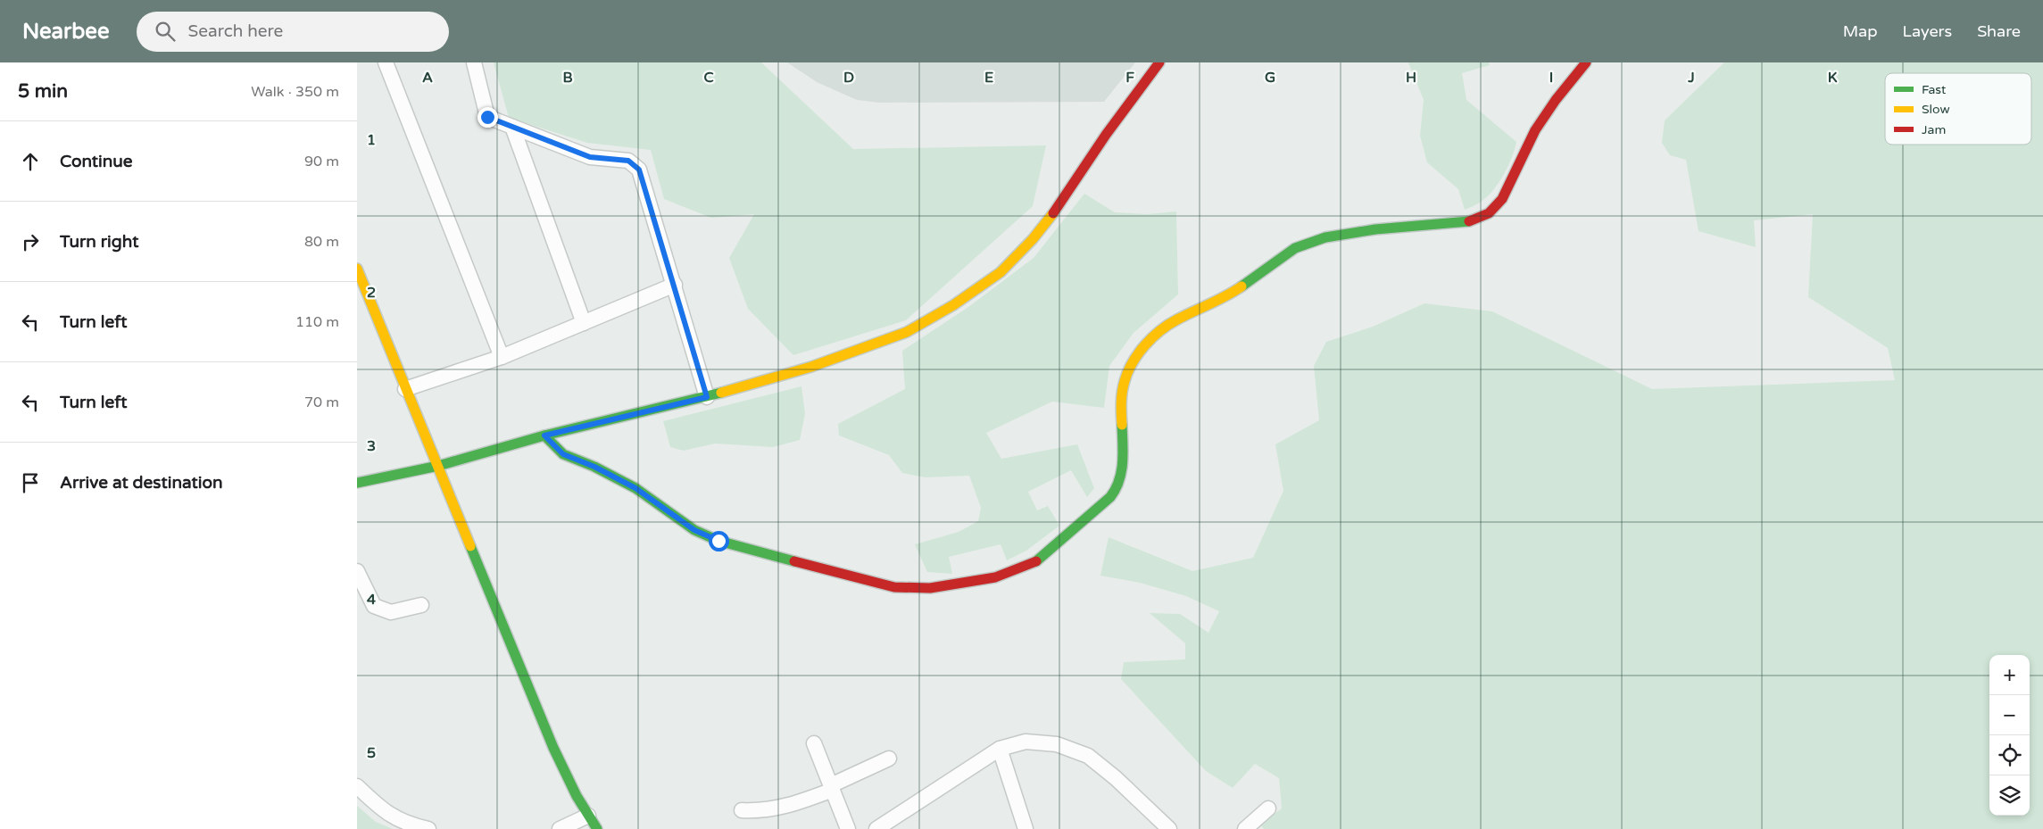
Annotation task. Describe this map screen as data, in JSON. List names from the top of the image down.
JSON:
{
  "legend": ["Fast", "Slow", "Jam"],
  "page": {
    "header": "Nearbee",
    "search": "Search here",
    "nav": ["Map", "Layers", "Share"],
    "heading": ["5 min", "Walk · 350 m"],
    "list": [
      ["Continue", "90 m"],
      ["Turn right", "80 m"],
      ["Turn left", "110 m"],
      ["Turn left", "70 m"],
      "Arrive at destination"
    ],
    "map_buttons": ["+", "−"]
  },
  "grid": {
    "columns": [
      "A",
      "B",
      "C",
      "D",
      "E",
      "F",
      "G",
      "H",
      "I",
      "J",
      "K"
    ],
    "rows": [
      "1",
      "2",
      "3",
      "4",
      "5"
    ]
  }
}
